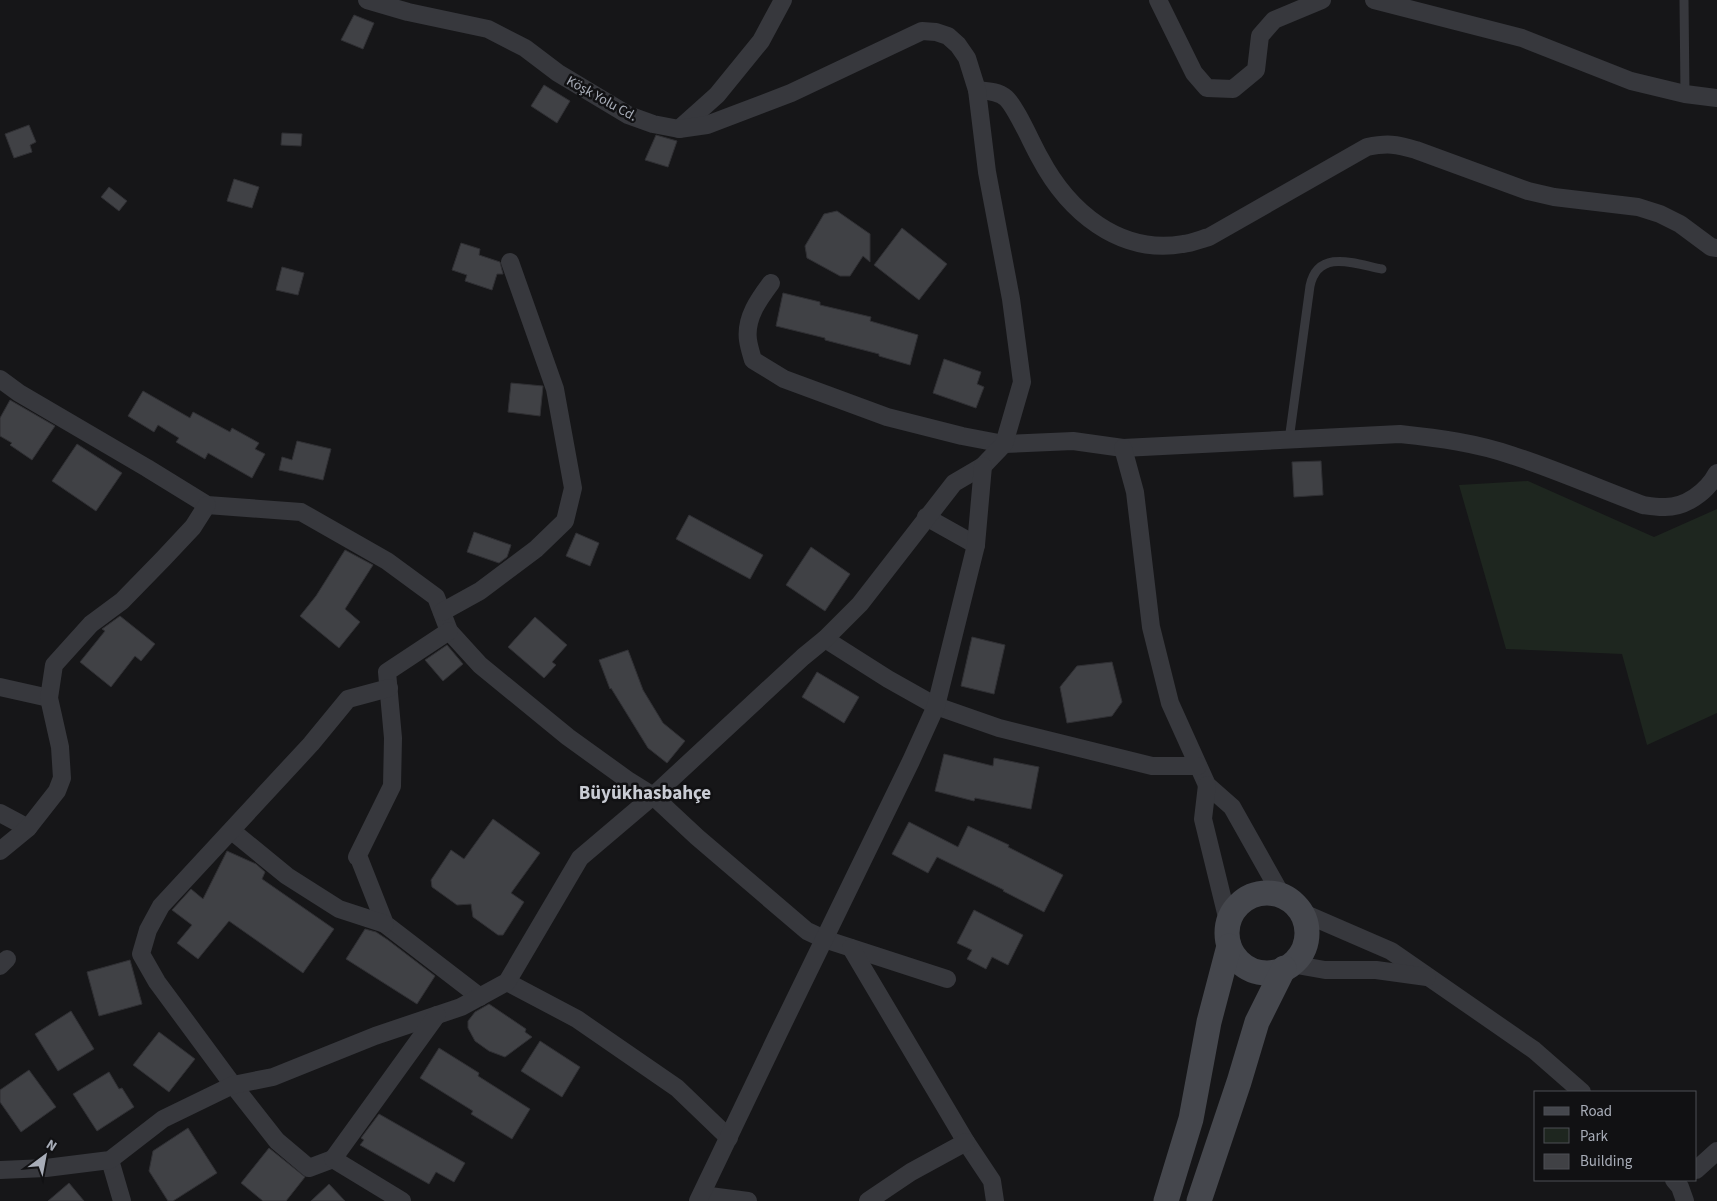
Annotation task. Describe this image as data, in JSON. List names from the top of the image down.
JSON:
{
  "streets": {
    "street": ["Köşk Yolu Cd."]
  },
  "districts": ["Büyükhasbahçe"],
  "legend": ["Road", "Park", "Building"],
  "north": "top right"
}
